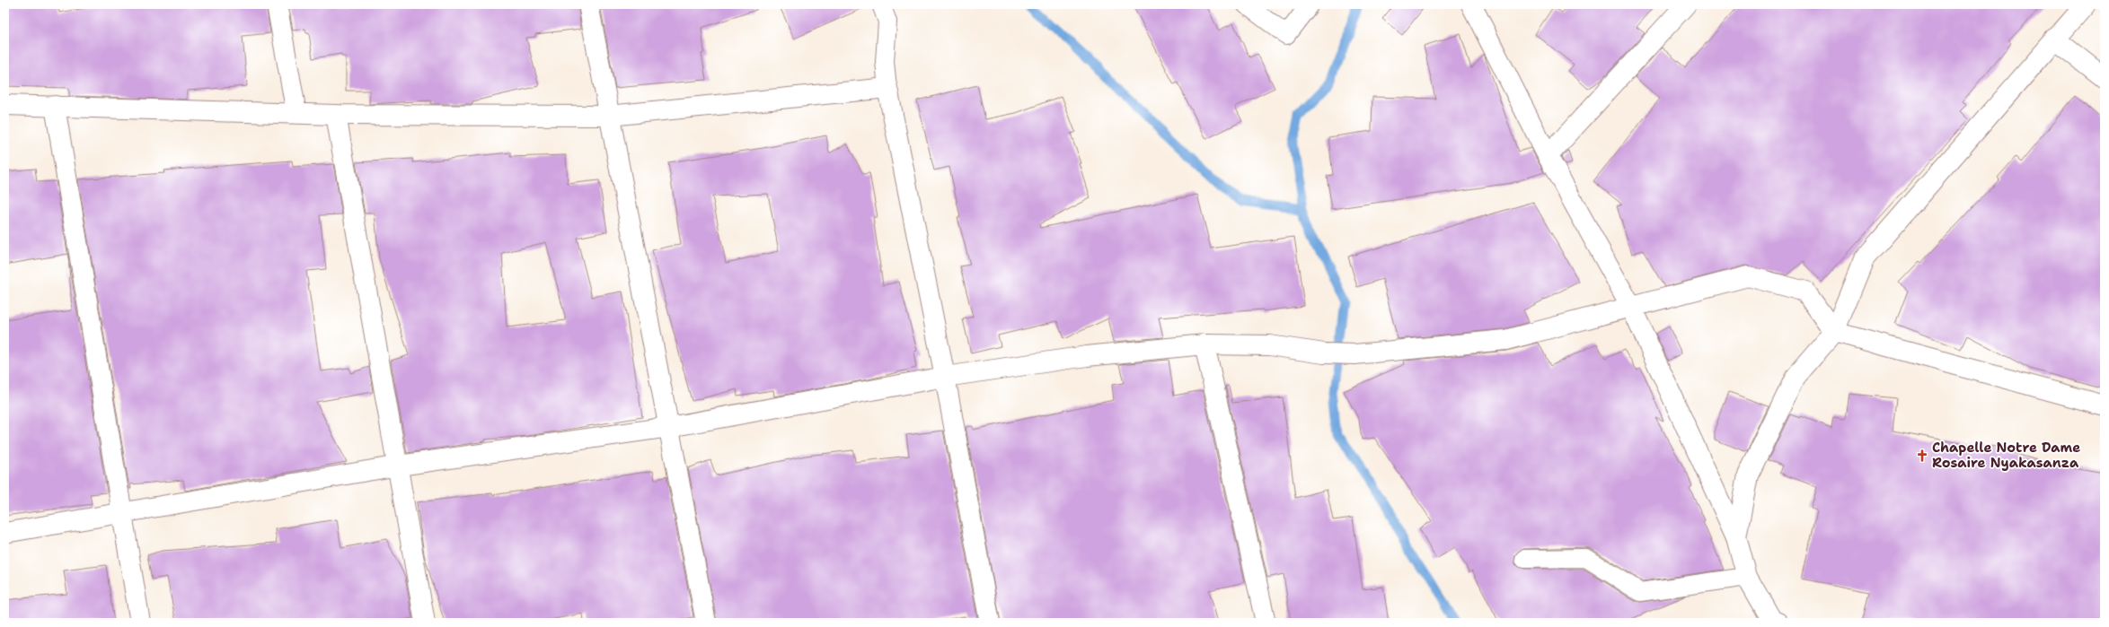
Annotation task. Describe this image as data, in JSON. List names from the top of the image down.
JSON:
{
  "places": {
    "church": ["Chapelle Notre Dame Rosaire Nyakasanza"]
  }
}
